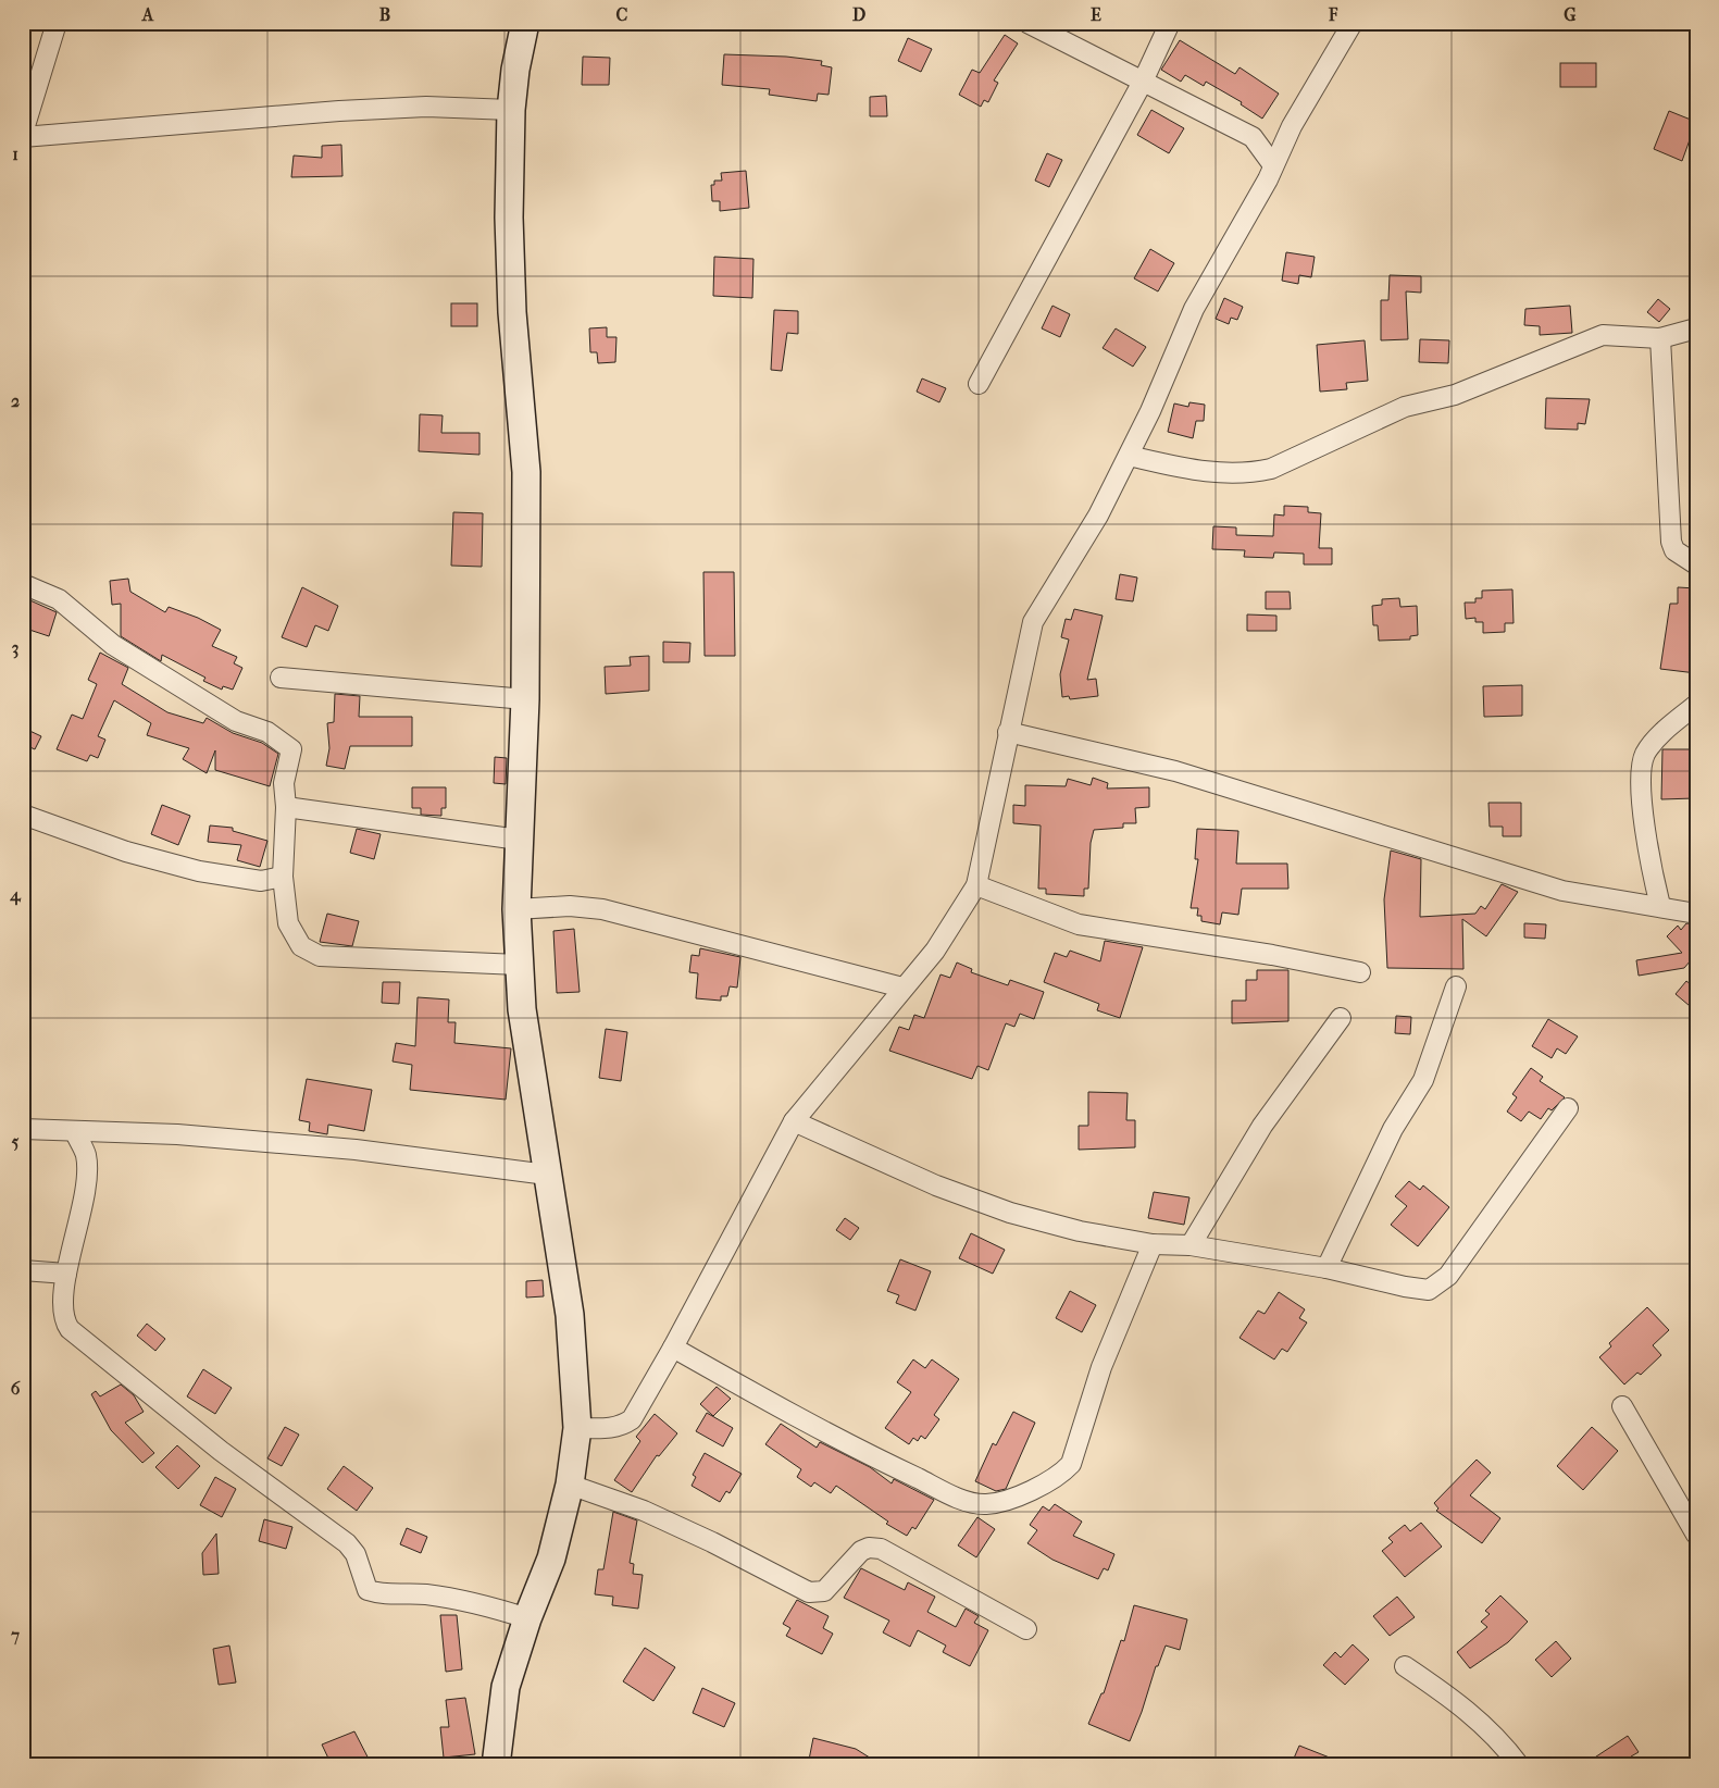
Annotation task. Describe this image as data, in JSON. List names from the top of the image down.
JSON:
{
  "grid": {
    "columns": [
      "A",
      "B",
      "C",
      "D",
      "E",
      "F",
      "G"
    ],
    "rows": [
      "1",
      "2",
      "3",
      "4",
      "5",
      "6",
      "7"
    ]
  }
}
